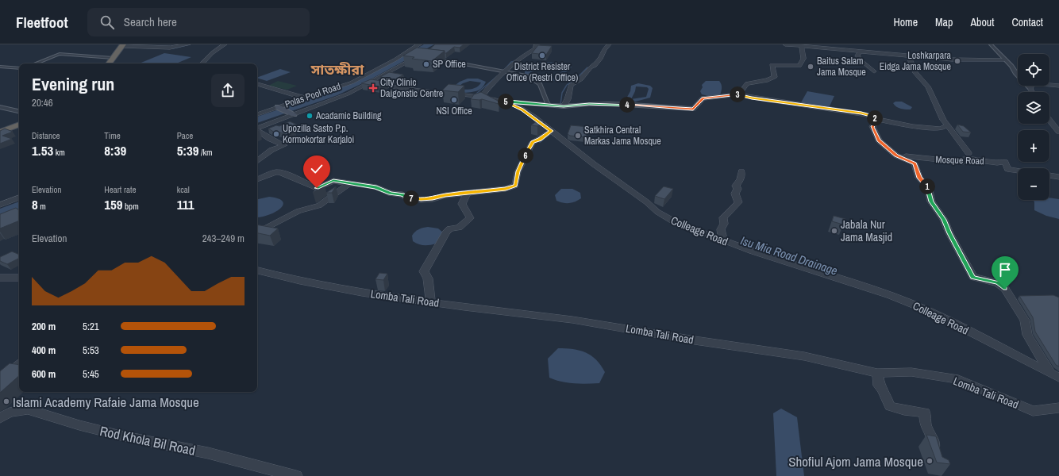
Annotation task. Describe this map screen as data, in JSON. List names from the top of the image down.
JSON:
{
  "streets": {
    "street": [
      "Polas Pool Road",
      "Mosque Road",
      "Colleage Road",
      "Lomba Tali Road",
      "Rod Khola Bil Road"
    ]
  },
  "districts": ["সাতক্ষীরা"],
  "water": ["Isu Mia Road Drainage"],
  "places": {
    "other": [
      "District Resister Office (Restri Office)",
      "Loshkarpara Eidga Jama Mosque",
      "SP Office",
      "Baitus Salam Jama Mosque",
      "NSI Office",
      "Acadamic Building",
      "Upozilla Sasto P.p. Kormokortar Karjaloi",
      "Satkhira Central Markas Jama Mosque",
      "Jabala Nur Jama Masjid",
      "Islami Academy Rafaie Jama Mosque",
      "Shofiul Ajom Jama Mosque"
    ],
    "health": ["City Clinic Daigonstic Centre"]
  },
  "page": {
    "header": "Fleetfoot",
    "search": "Search here",
    "nav": [
      "Home",
      "Map",
      "About",
      "Contact"
    ],
    "map_buttons": ["+", "−"],
    "heading": ["Evening run", "20:46"],
    "pins": [
      "3",
      "5",
      "4",
      "2",
      "6",
      "1",
      "7"
    ],
    "stats": [
      ["Distance", "1.53 km"],
      ["Time", "8:39"],
      ["Pace", "5:39 /km"],
      ["Elevation", "8 m"],
      ["Heart rate", "159 bpm"],
      ["kcal", "111"]
    ],
    "chart": ["Elevation", "243–249 m"],
    "list": [
      {
        "name": "200 m",
        "note": "5:21"
      },
      {
        "name": "400 m",
        "note": "5:53"
      },
      {
        "name": "600 m",
        "note": "5:45"
      }
    ]
  }
}
